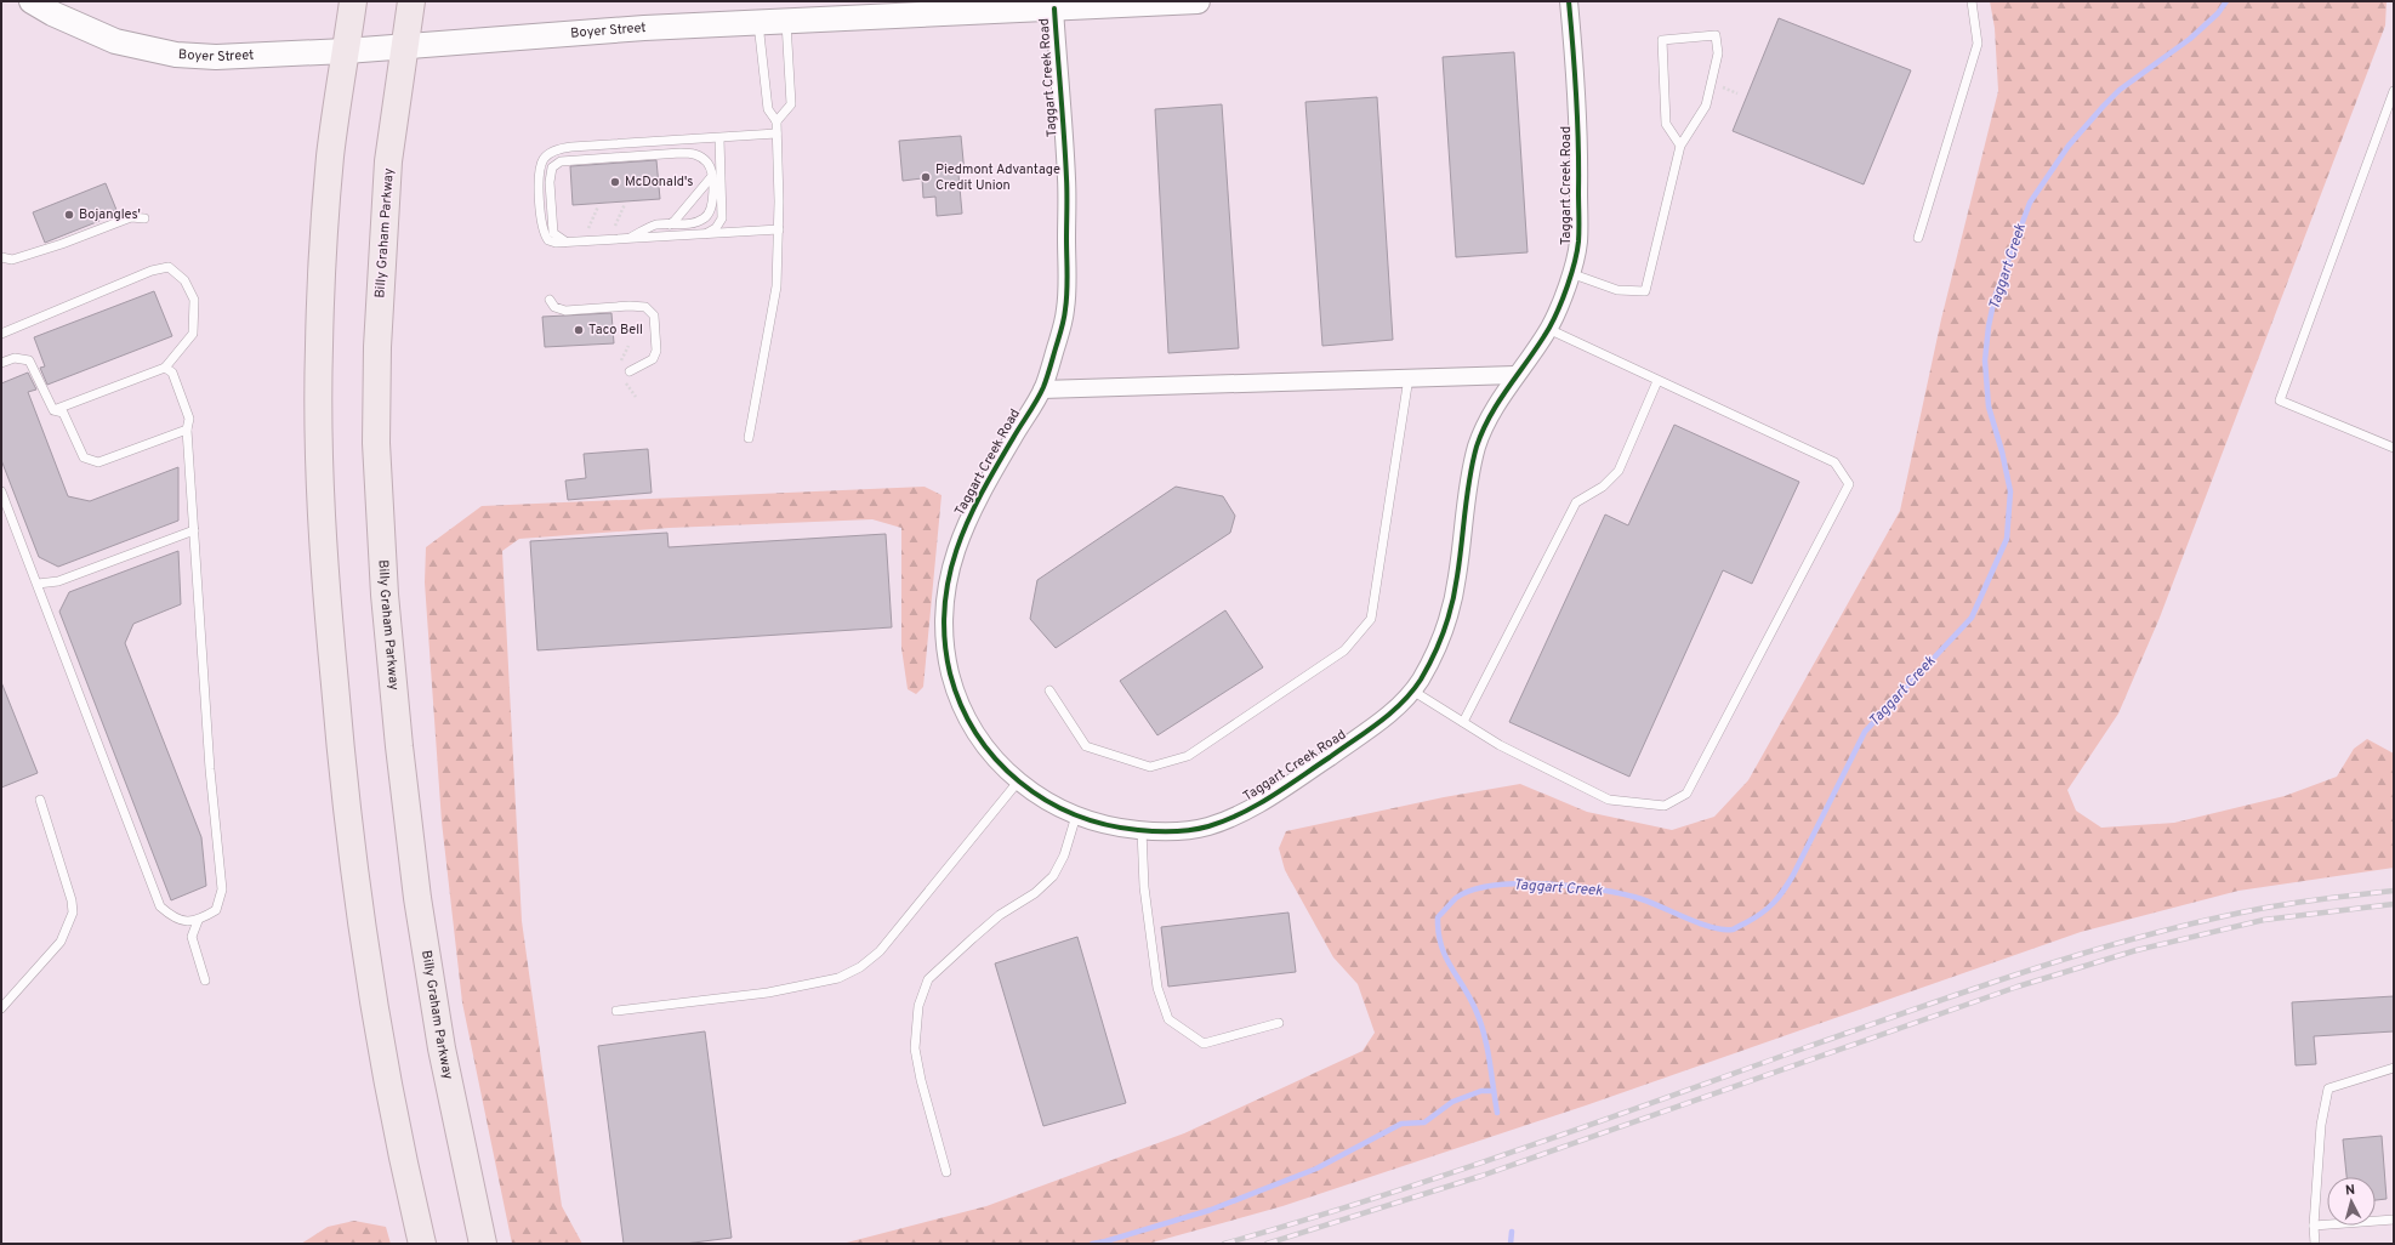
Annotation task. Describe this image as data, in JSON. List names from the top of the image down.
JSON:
{
  "streets": {
    "highway": ["Billy Graham Parkway"],
    "main road": ["Boyer Street"],
    "street": ["Taggart Creek Road"]
  },
  "crossings": [
    ["Boyer Street", "Taggart Creek Road"],
    ["Boyer Street", "Billy Graham Parkway"]
  ],
  "water": ["Taggart Creek"],
  "places": [
    "Piedmont Advantage Credit Union",
    "McDonald's",
    "Bojangles'",
    "Taco Bell"
  ],
  "north": "top"
}
